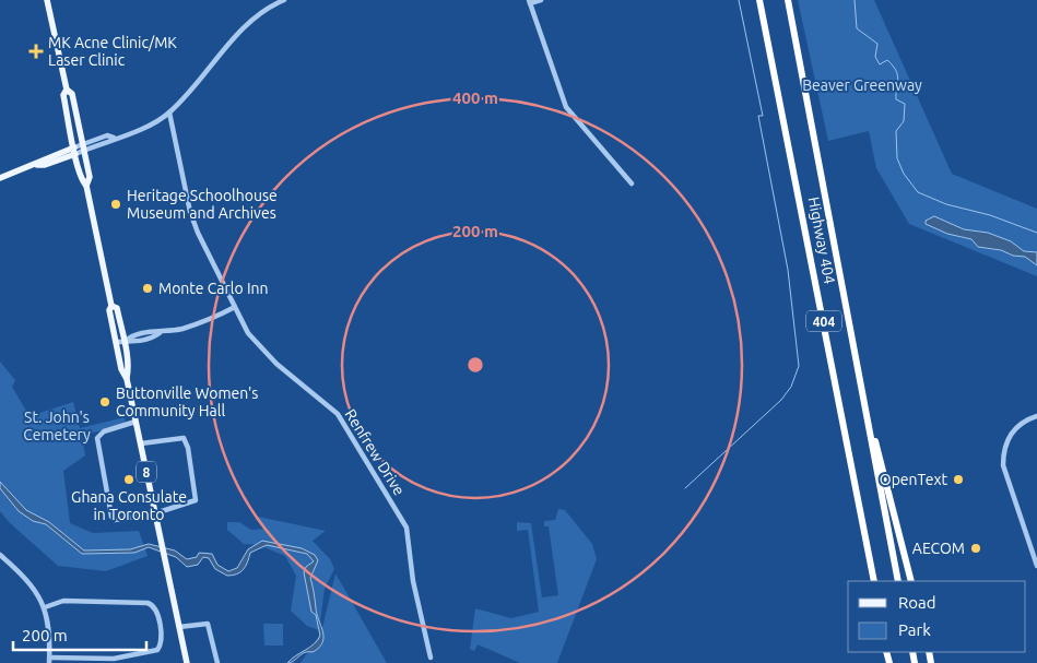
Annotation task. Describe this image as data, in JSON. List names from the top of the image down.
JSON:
{
  "streets": {
    "highway": ["Highway 404", "404"],
    "main road": ["8"],
    "street": ["Renfrew Drive"]
  },
  "parks": ["Beaver Greenway", "St. John's Cemetery"],
  "places": {
    "health": ["MK Acne Clinic/MK Laser Clinic"],
    "other": [
      "Heritage Schoolhouse Museum and Archives",
      "Monte Carlo Inn",
      "Buttonville Women's Community Hall",
      "Ghana Consulate in Toronto",
      "OpenText",
      "AECOM"
    ]
  },
  "legend": ["Road", "Park"],
  "scale_bar": "200 m",
  "rings": ["400 m", "200 m"]
}
